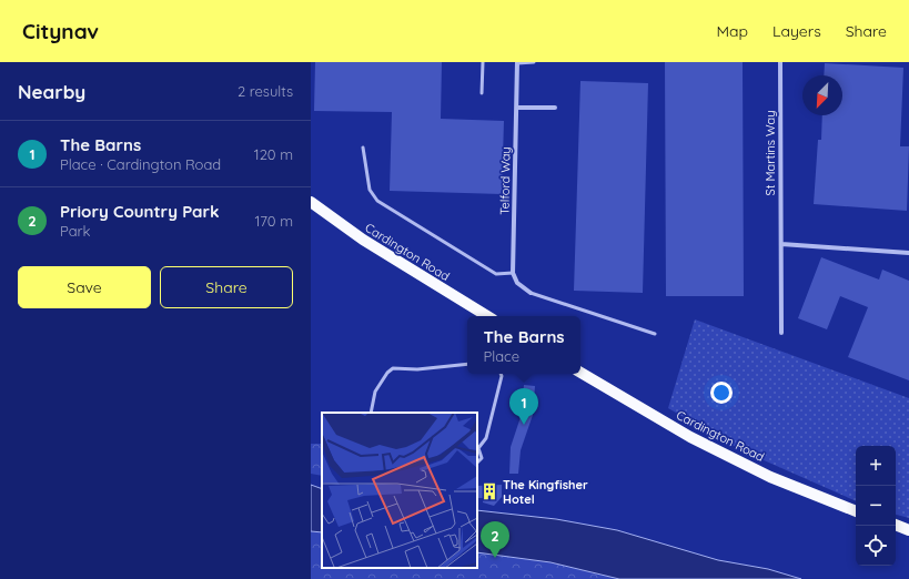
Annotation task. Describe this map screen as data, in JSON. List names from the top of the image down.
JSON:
{
  "streets": {
    "main road": ["Cardington Road"],
    "street": ["St Martins Way", "Telford Way"]
  },
  "places": {
    "building": ["The Kingfisher Hotel"]
  },
  "north": "bottom left",
  "page": {
    "header": "Citynav",
    "nav": ["Map", "Layers", "Share"],
    "heading": ["Nearby", "2 results"],
    "list": [
      {
        "mark": "1",
        "name": "The Barns",
        "note": "Place · Cardington Road",
        "value": "120 m"
      },
      {
        "mark": "2",
        "name": "Priory Country Park",
        "note": "Park",
        "value": "170 m"
      }
    ],
    "buttons": ["Save", "Share"],
    "popup": ["The Barns", "Place"],
    "pins": ["1", "2"],
    "map_buttons": ["+", "−"]
  }
}
